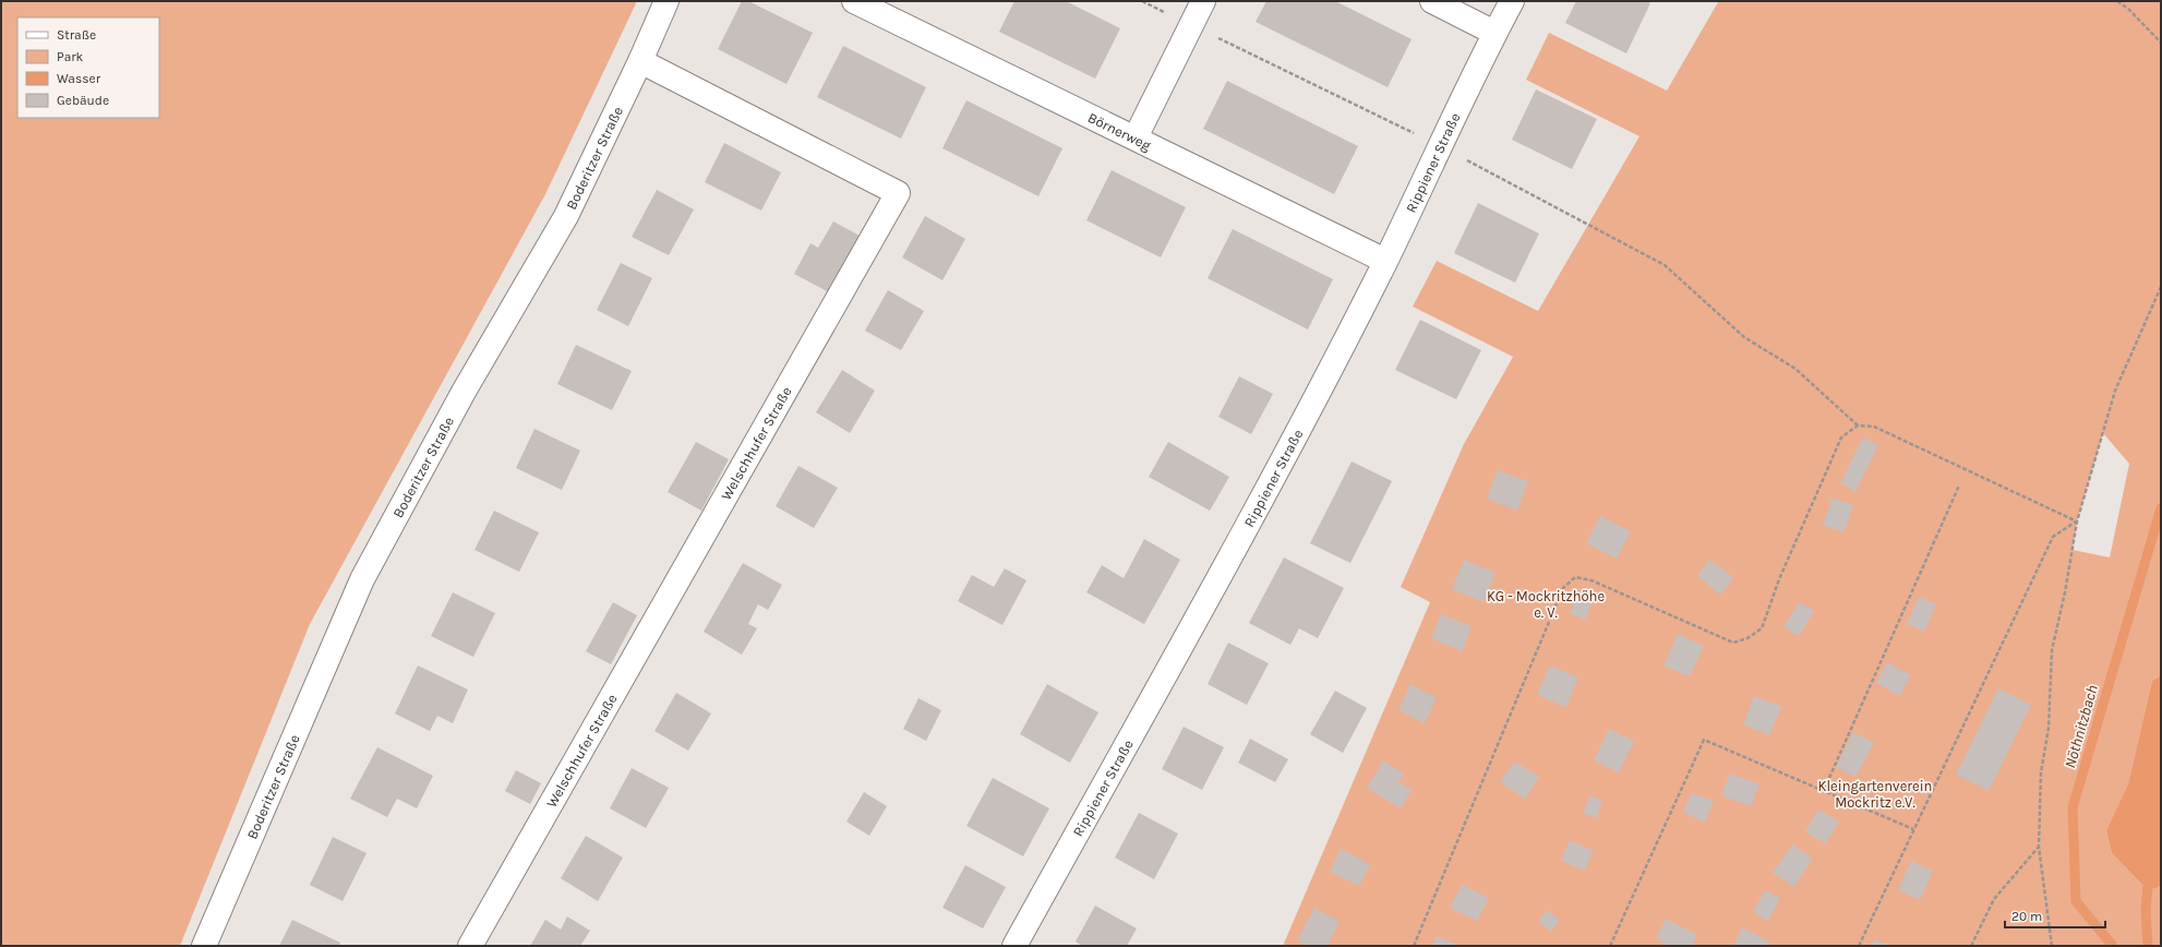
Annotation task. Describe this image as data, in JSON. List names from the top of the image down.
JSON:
{
  "streets": {
    "street": [
      "Börnerweg",
      "Boderitzer Straße",
      "Rippiener Straße",
      "Welschhufer Straße"
    ]
  },
  "crossings": [
    ["Börnerweg", "Rippiener Straße"],
    ["Boderitzer Straße", "Welschhufer Straße"]
  ],
  "water": ["Nöthnitzbach"],
  "parks": ["KG - Mockritzhöhe e. V.", "Kleingartenverein Mockritz e.V."],
  "legend": [
    "Straße",
    "Park",
    "Wasser",
    "Gebäude"
  ],
  "scale_bar": "20 m"
}
